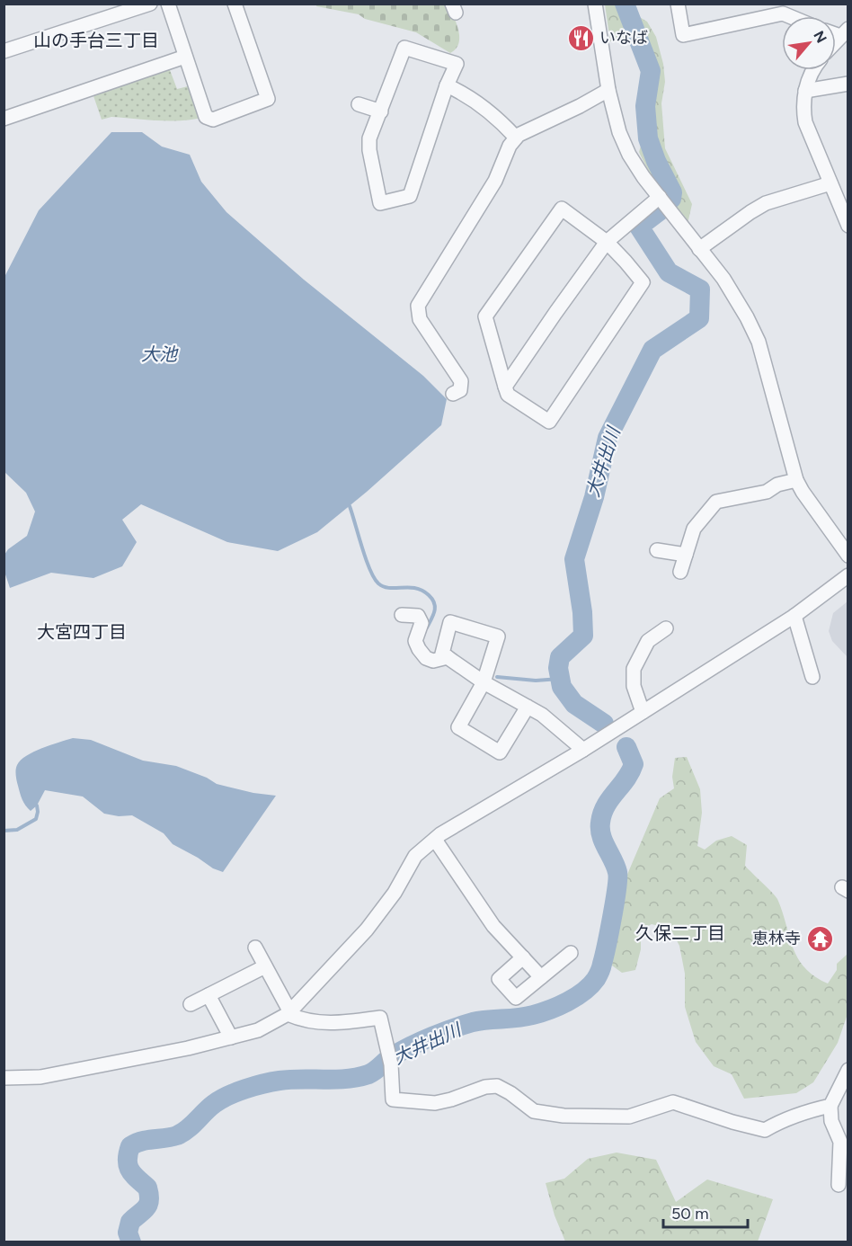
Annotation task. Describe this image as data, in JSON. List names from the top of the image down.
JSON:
{
  "districts": ["山の手台三丁目", "大宮四丁目", "久保二丁目"],
  "water": ["大池", "大井出川"],
  "places": {
    "restaurant": ["いなば"],
    "temple": ["恵林寺"]
  },
  "scale_bar": "50 m",
  "north": "top right"
}
